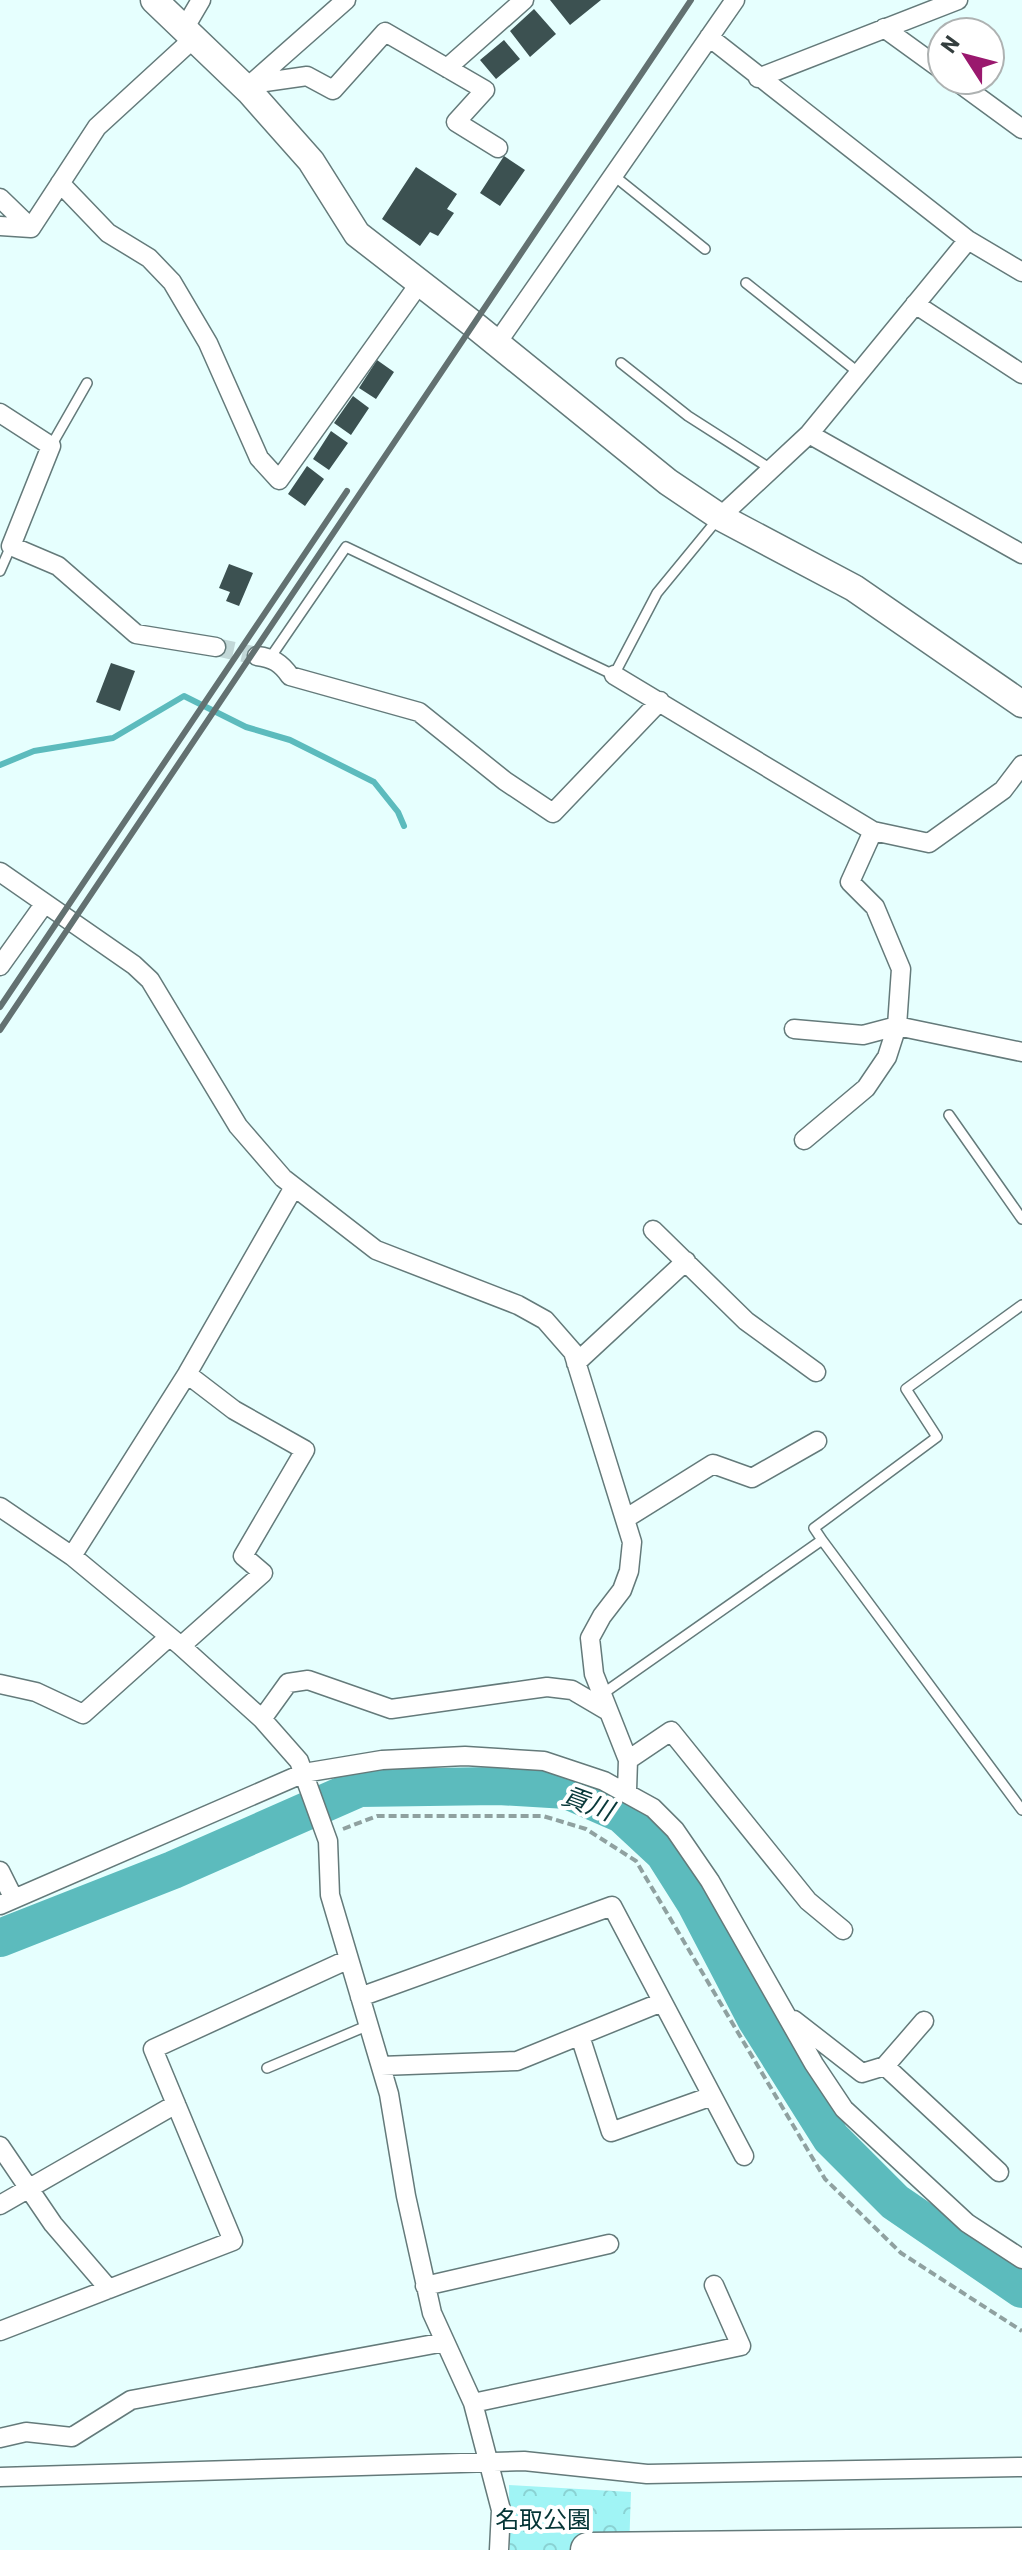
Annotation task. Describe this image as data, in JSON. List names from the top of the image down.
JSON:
{
  "water": ["貢川"],
  "parks": ["名取公園"],
  "north": "top left"
}
